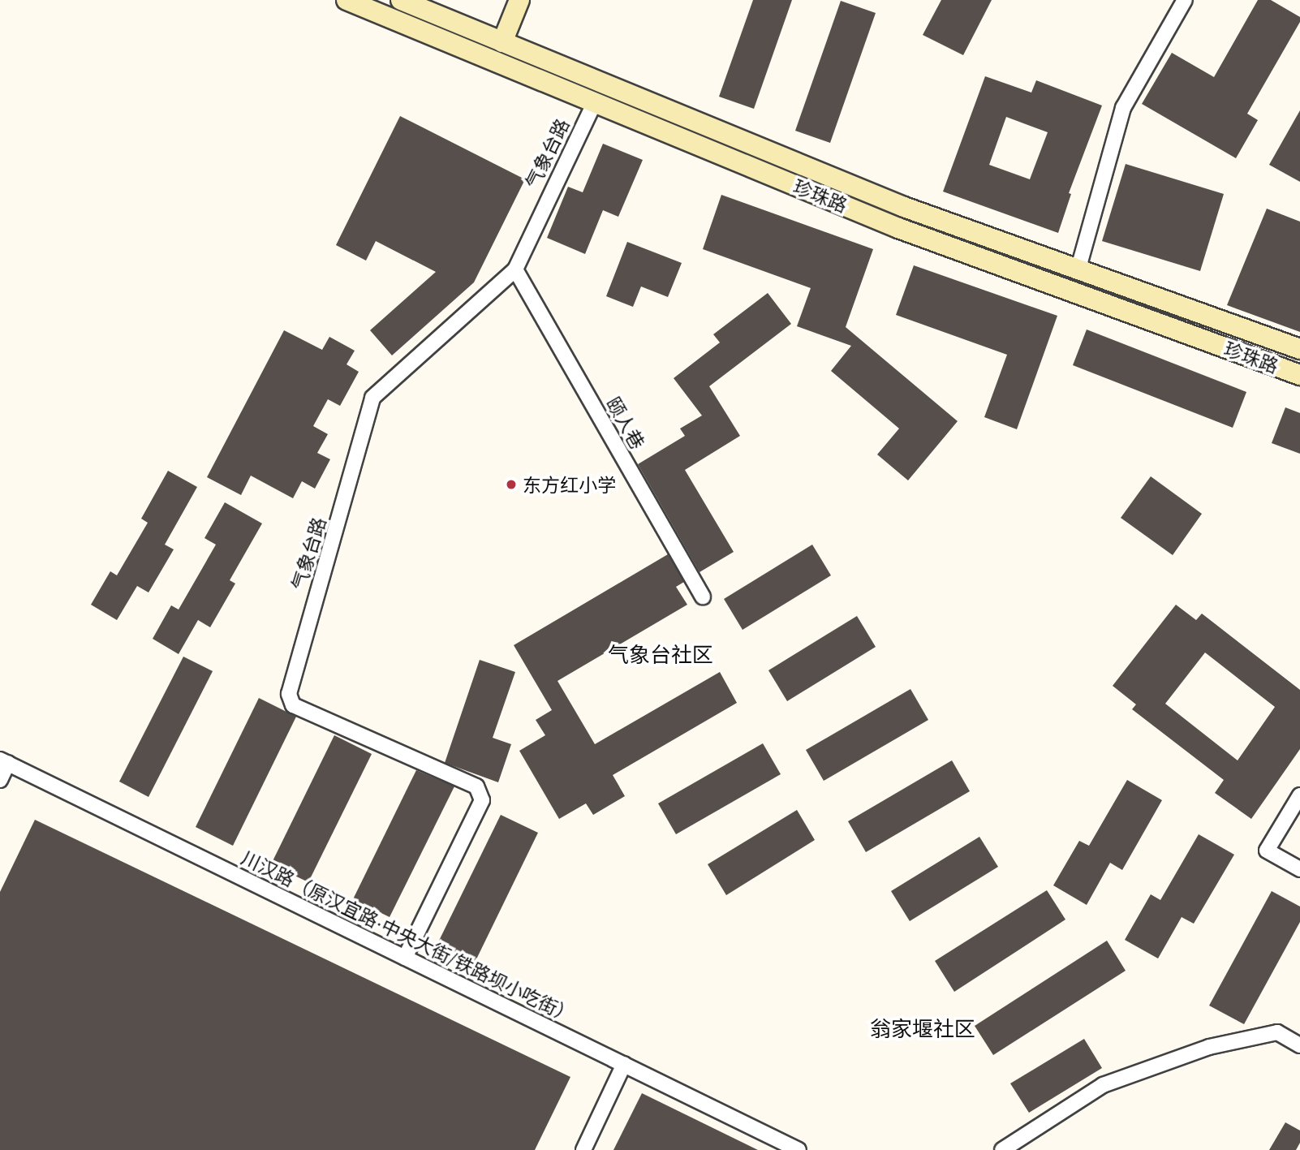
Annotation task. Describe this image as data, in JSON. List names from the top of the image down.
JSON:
{
  "streets": {
    "main road": ["珍珠路"],
    "street": ["气象台路", "颐人巷", "川汉路（原汉宜路·中央大街/铁路坝小吃街）"]
  },
  "crossings": [
    ["气象台路", "珍珠路"],
    ["气象台路", "颐人巷"],
    ["气象台路", "川汉路（原汉宜路·中央大街/铁路坝小吃街）"]
  ],
  "districts": ["气象台社区", "翁家堰社区"],
  "places": ["东方红小学"]
}
